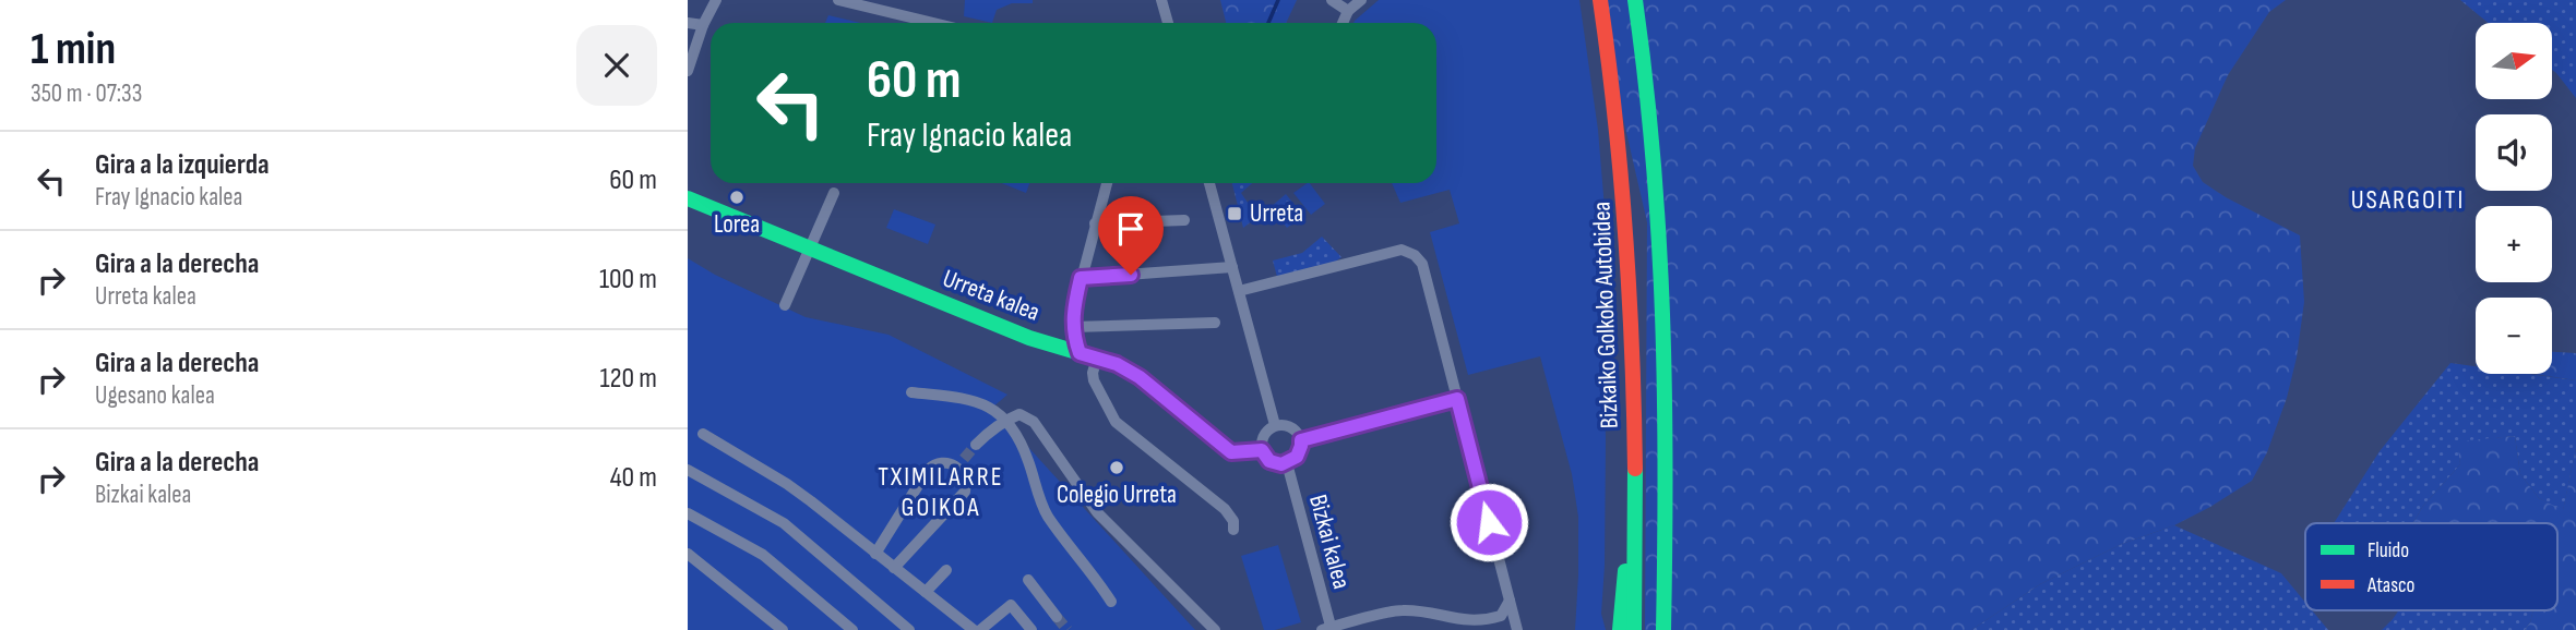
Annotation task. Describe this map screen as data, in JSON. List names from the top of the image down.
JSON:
{
  "streets": {
    "main road": ["Urreta kalea", "Bizkaiko Golkoko Autobidea"],
    "street": ["Bizkai kalea"]
  },
  "crossings": [
    ["Urreta kalea", "Bizkai kalea"]
  ],
  "districts": ["USARGOITI", "TXIMILARRE GOIKOA"],
  "places": {
    "other": ["Lorea", "Colegio Urreta"],
    "transit": ["Urreta"]
  },
  "legend": ["Fluido", "Atasco"],
  "north": "right",
  "page": {
    "heading": ["1 min", "350 m · 07:33"],
    "map_buttons": ["+", "−"],
    "turn": ["60 m", "Fray Ignacio kalea"],
    "list": [
      {
        "name": "Gira a la izquierda",
        "note": "Fray Ignacio kalea",
        "value": "60 m"
      },
      {
        "name": "Gira a la derecha",
        "note": "Urreta kalea",
        "value": "100 m"
      },
      {
        "name": "Gira a la derecha",
        "note": "Ugesano kalea",
        "value": "120 m"
      },
      {
        "name": "Gira a la derecha",
        "note": "Bizkai kalea",
        "value": "40 m"
      }
    ]
  }
}
